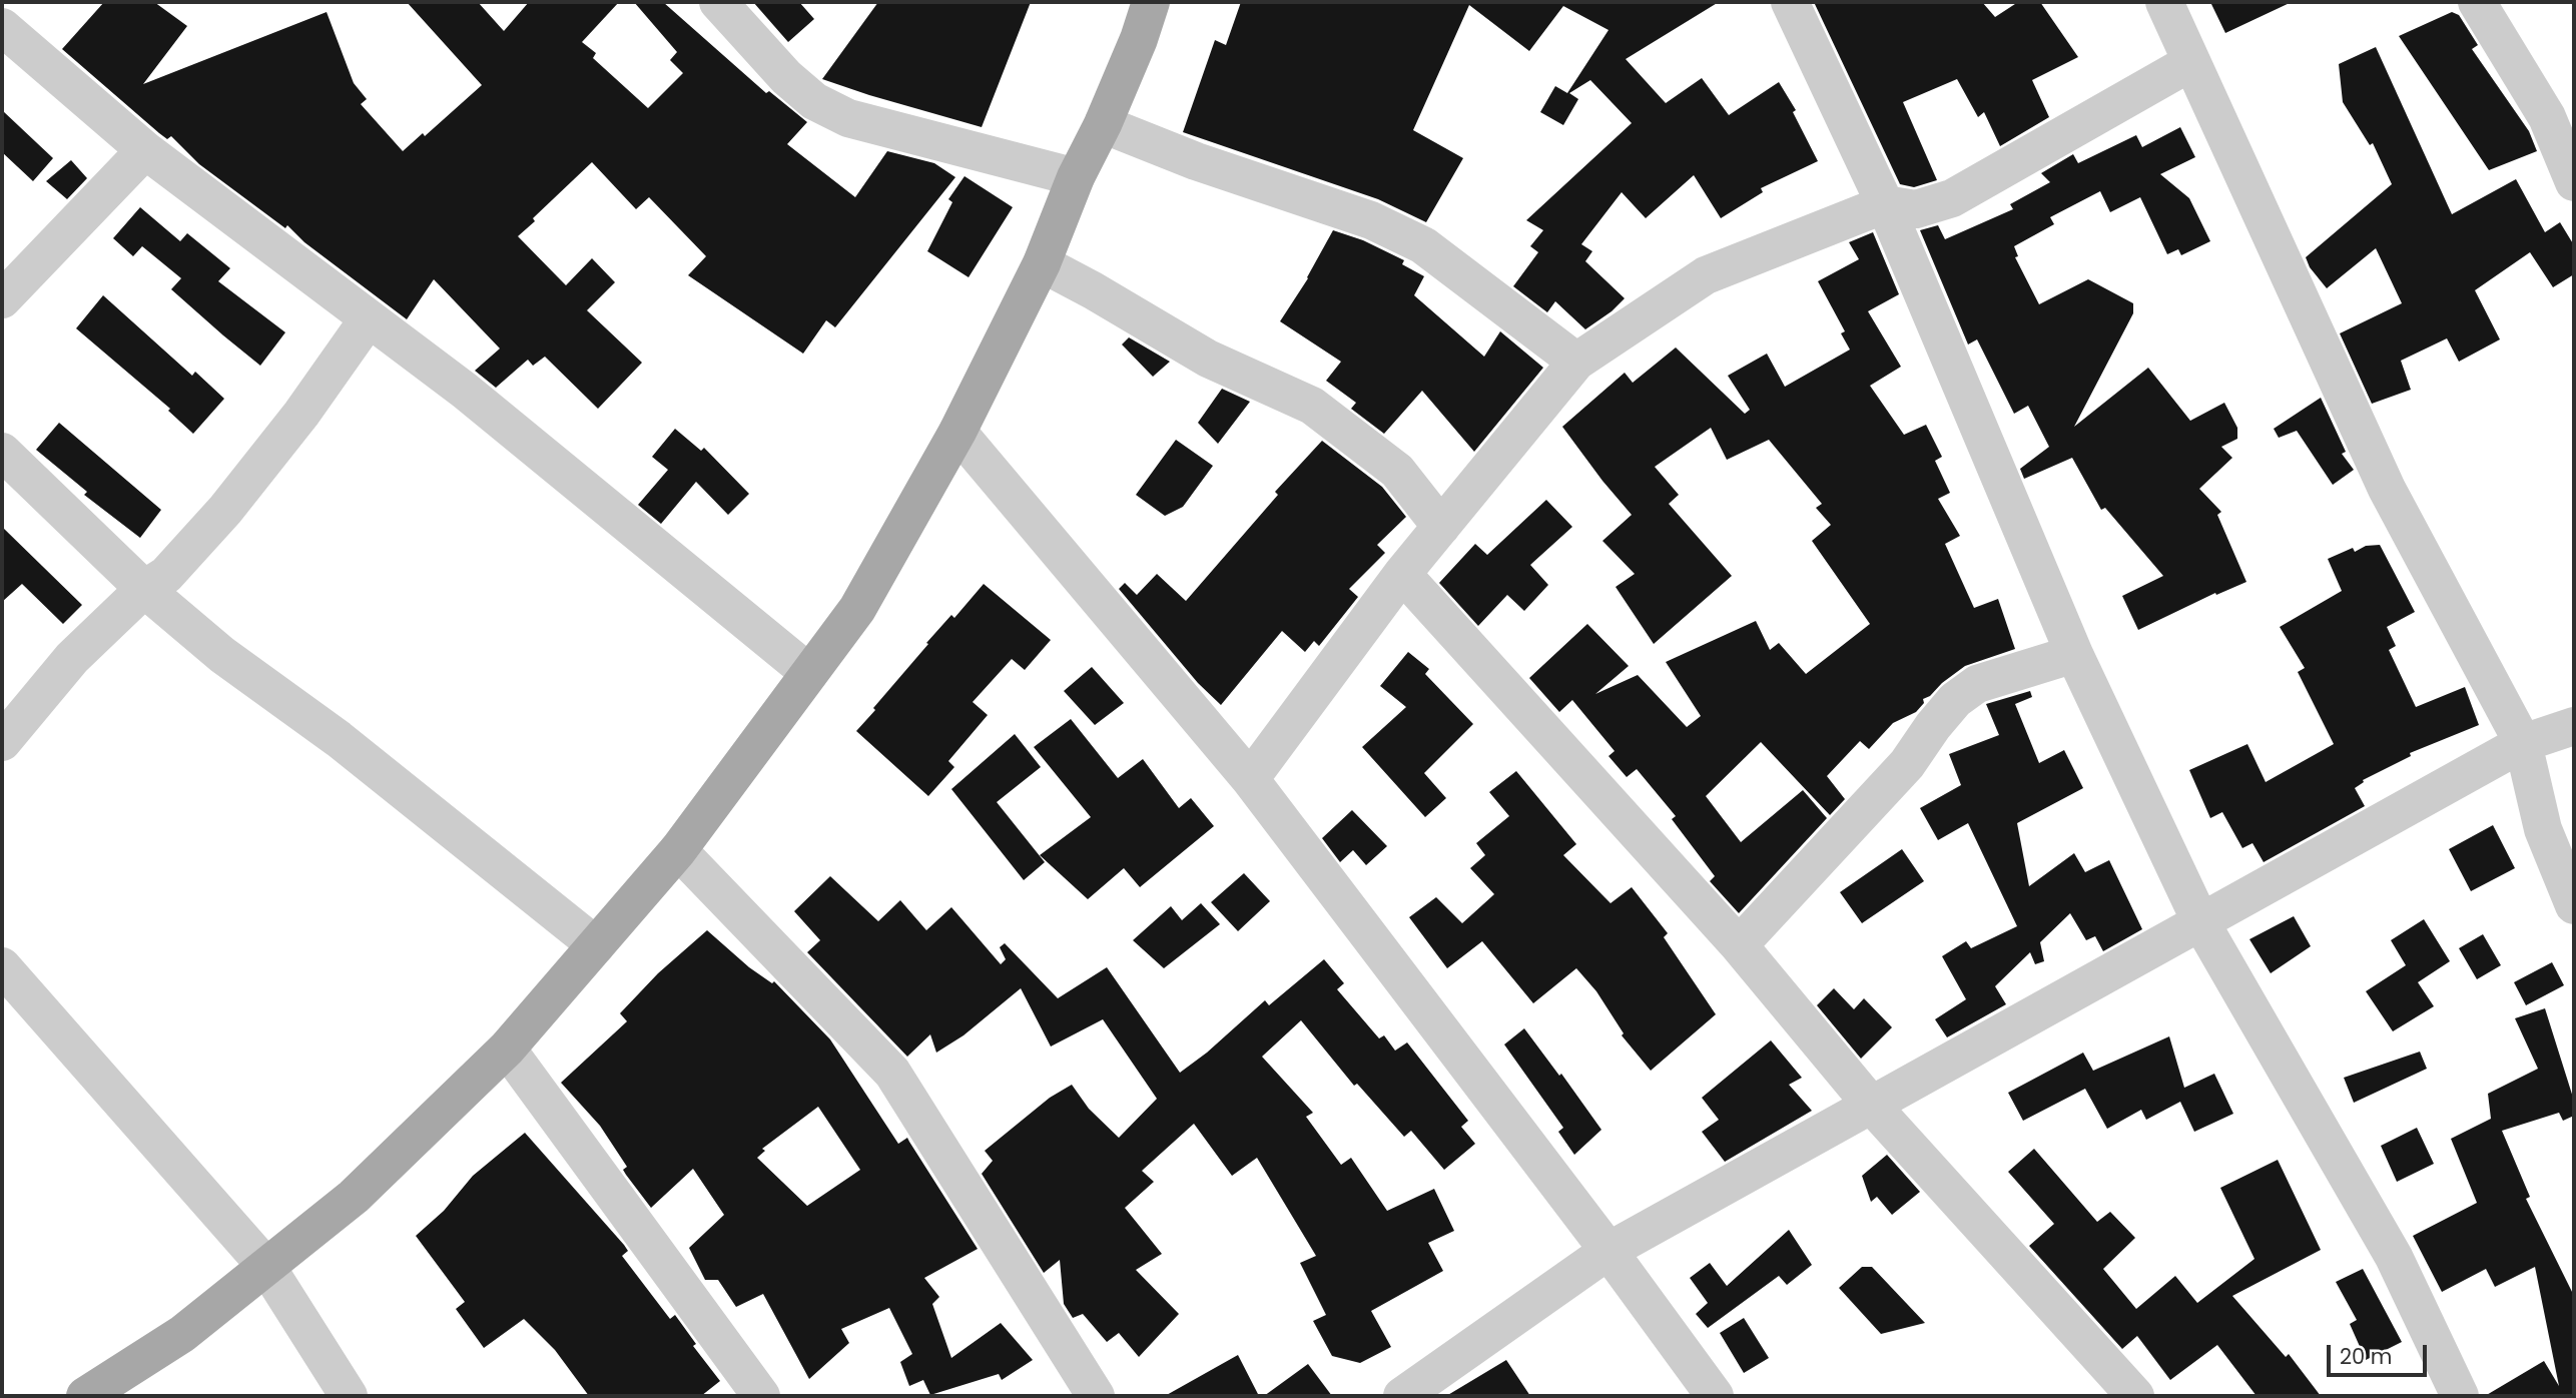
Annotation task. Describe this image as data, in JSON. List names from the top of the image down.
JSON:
{
  "scale_bar": "20 m"
}
